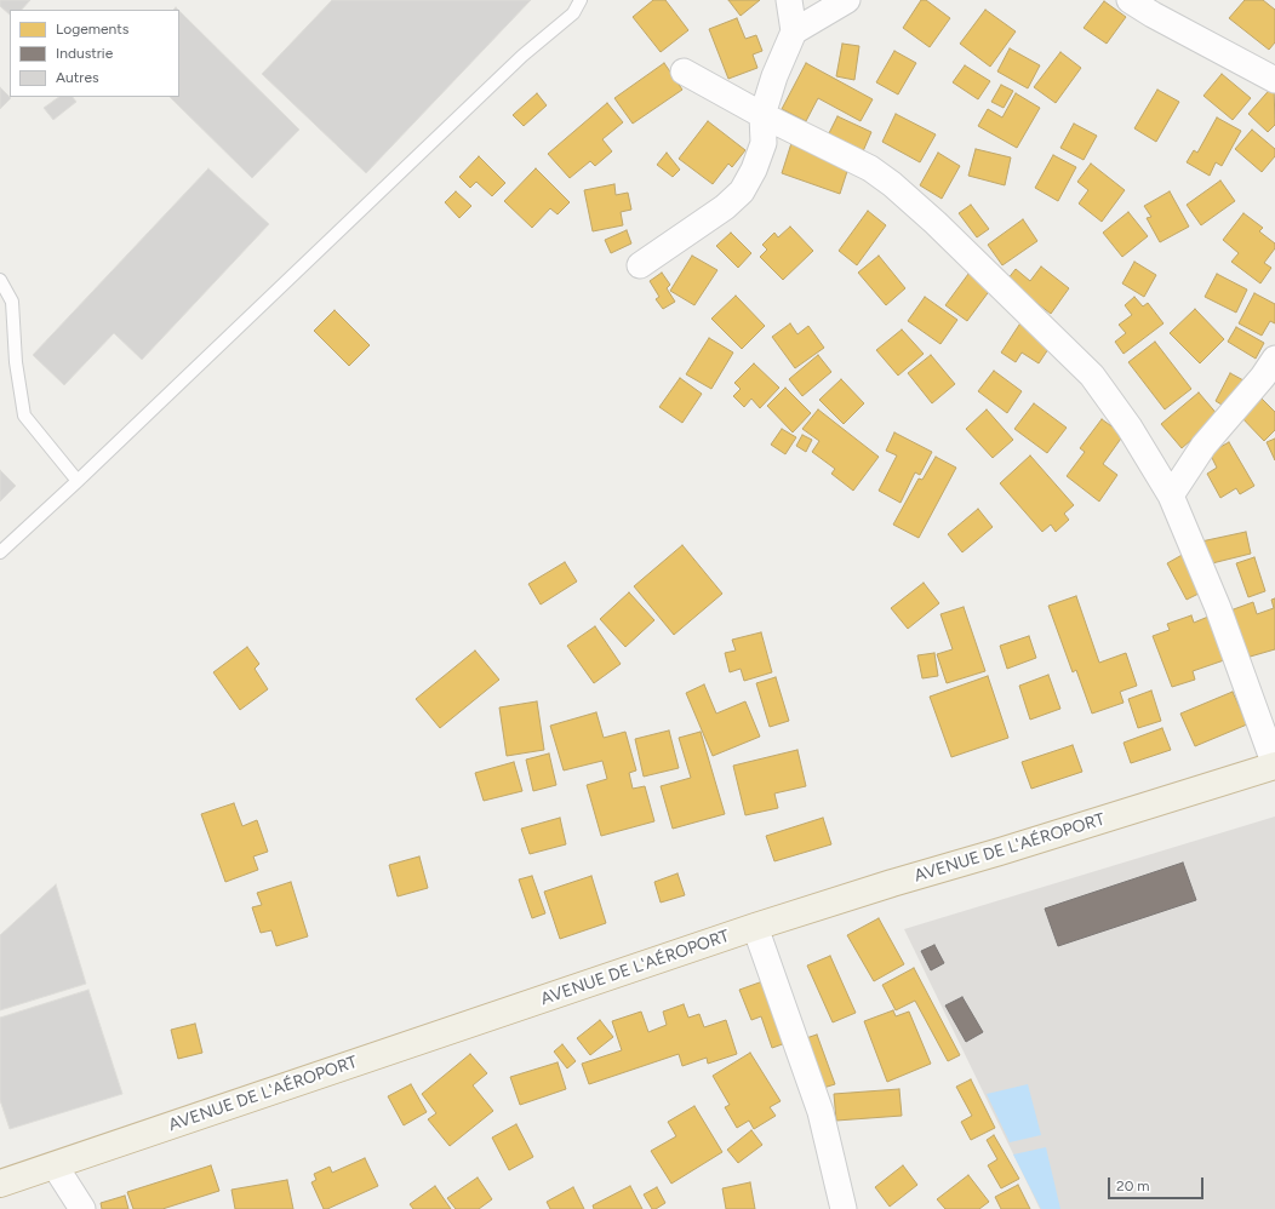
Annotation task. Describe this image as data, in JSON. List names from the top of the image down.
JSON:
{
  "streets": {
    "highway": ["AVENUE DE L'AÉROPORT"]
  },
  "legend": ["Logements", "Industrie", "Autres"],
  "scale_bar": "20 m"
}
